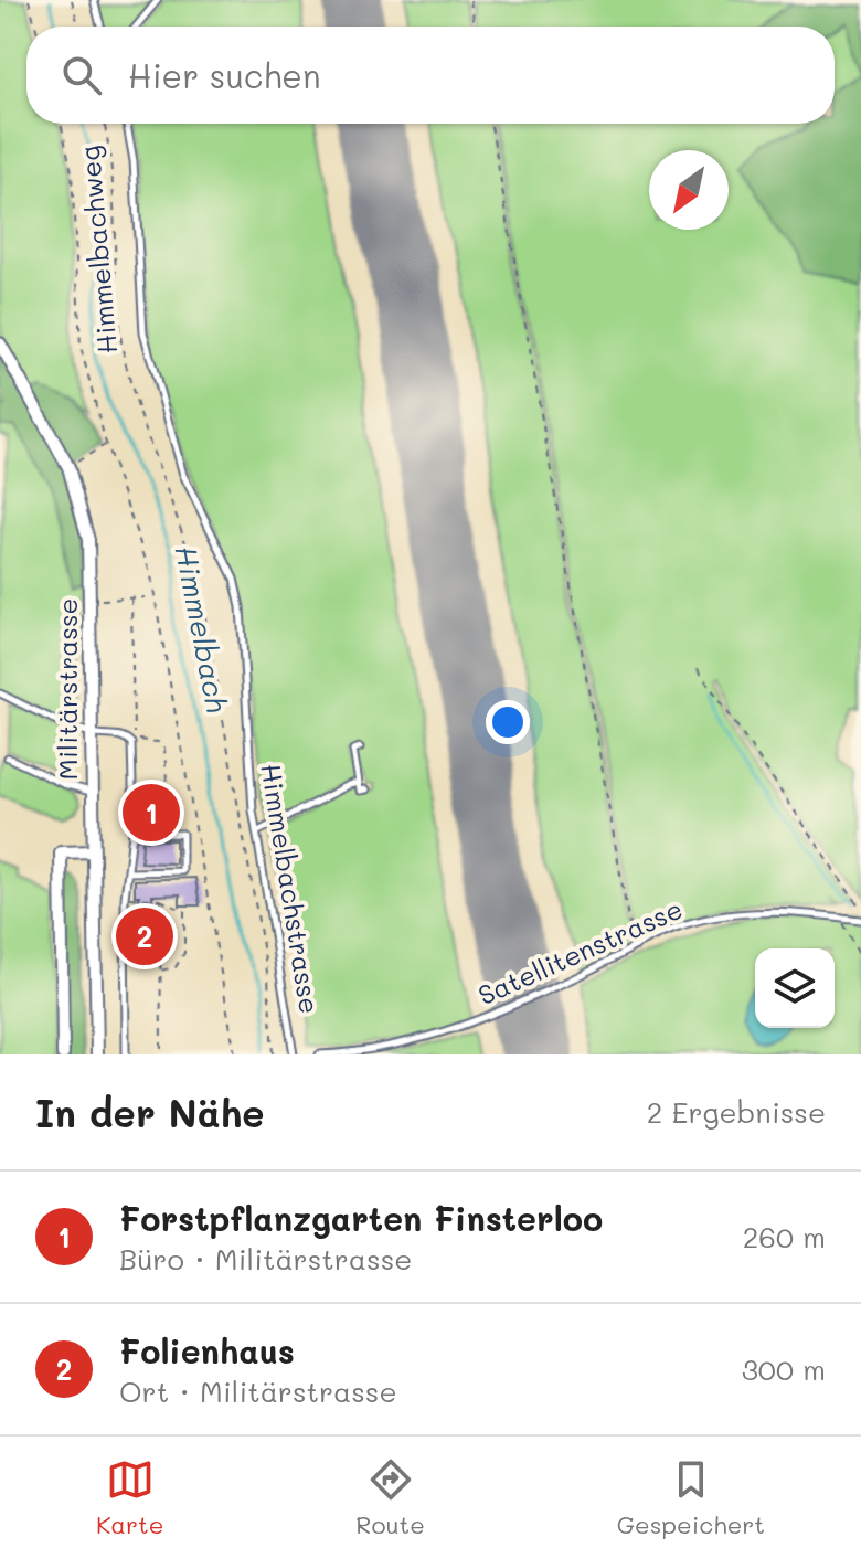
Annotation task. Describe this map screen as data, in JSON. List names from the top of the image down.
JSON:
{
  "streets": {
    "street": ["Militärstrasse"],
    "lane": ["Himmelbachstrasse", "Satellitenstrasse"],
    "path": ["Himmelbachweg"]
  },
  "water": ["Himmelbach"],
  "north": "bottom left",
  "page": {
    "search": "Hier suchen",
    "pins": ["1", "2"],
    "heading": ["In der Nähe", "2 Ergebnisse"],
    "list": [
      {
        "mark": "1",
        "name": "Forstpflanzgarten Finsterloo",
        "note": "Büro · Militärstrasse",
        "value": "260 m"
      },
      {
        "mark": "2",
        "name": "Folienhaus",
        "note": "Ort · Militärstrasse",
        "value": "300 m"
      }
    ],
    "nav": ["Karte", "Route", "Gespeichert"]
  }
}
